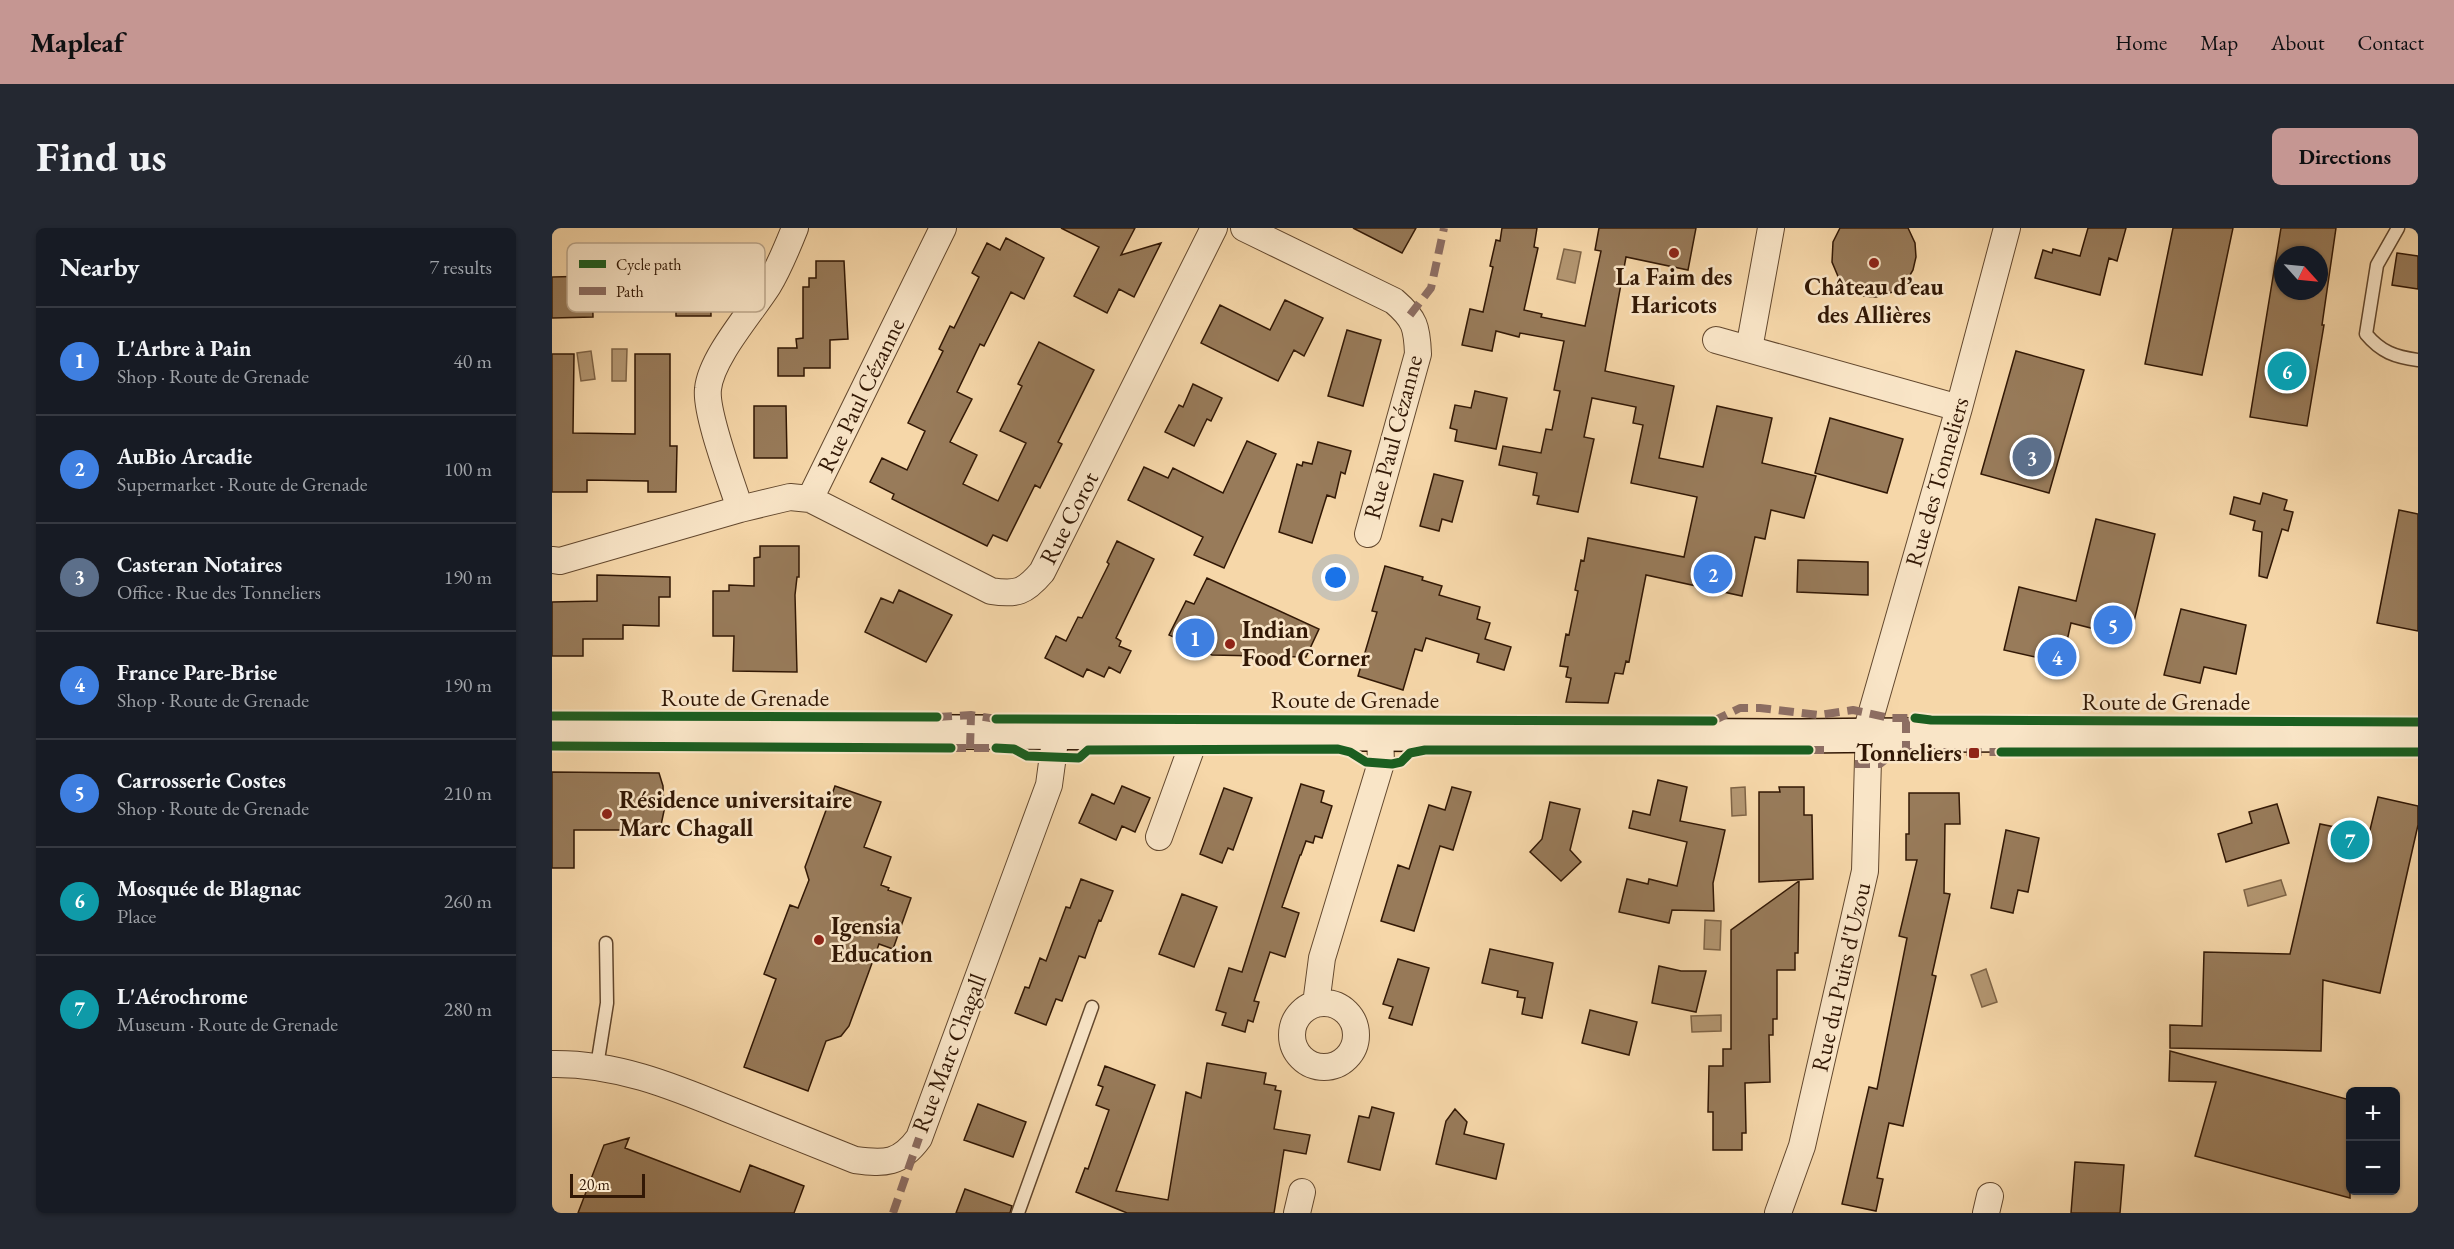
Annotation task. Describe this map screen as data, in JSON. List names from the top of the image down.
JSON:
{
  "streets": {
    "main road": ["Route de Grenade"],
    "street": [
      "Rue Paul Cézanne",
      "Rue des Tonneliers",
      "Rue Corot",
      "Rue du Puits d'Uzou",
      "Rue Marc Chagall"
    ]
  },
  "crossings": [
    ["Rue Paul Cézanne", "Rue Corot"],
    ["Rue des Tonneliers", "Route de Grenade"],
    ["Rue des Tonneliers", "Rue du Puits d'Uzou"],
    ["Route de Grenade", "Rue du Puits d'Uzou"],
    ["Route de Grenade", "Rue Marc Chagall"]
  ],
  "places": {
    "other": [
      "La Faim des Haricots",
      "Château d’eau des Allières",
      "Indian Food Corner",
      "Résidence universitaire Marc Chagall",
      "Igensia Education"
    ],
    "transit": ["Tonneliers"]
  },
  "legend": ["Cycle path", "Path"],
  "scale_bar": "20 m",
  "north": "bottom right",
  "page": {
    "header": "Mapleaf",
    "nav": [
      "Home",
      "Map",
      "About",
      "Contact"
    ],
    "buttons": "Directions",
    "title": "Find us",
    "heading": ["Nearby", "7 results"],
    "list": [
      {
        "mark": "1",
        "name": "L'Arbre à Pain",
        "note": "Shop · Route de Grenade",
        "value": "40 m"
      },
      {
        "mark": "2",
        "name": "AuBio Arcadie",
        "note": "Supermarket · Route de Grenade",
        "value": "100 m"
      },
      {
        "mark": "3",
        "name": "Casteran Notaires",
        "note": "Office · Rue des Tonneliers",
        "value": "190 m"
      },
      {
        "mark": "4",
        "name": "France Pare-Brise",
        "note": "Shop · Route de Grenade",
        "value": "190 m"
      },
      {
        "mark": "5",
        "name": "Carrosserie Costes",
        "note": "Shop · Route de Grenade",
        "value": "210 m"
      },
      {
        "mark": "6",
        "name": "Mosquée de Blagnac",
        "note": "Place",
        "value": "260 m"
      },
      {
        "mark": "7",
        "name": "L'Aérochrome",
        "note": "Museum · Route de Grenade",
        "value": "280 m"
      }
    ],
    "pins": [
      "6",
      "3",
      "2",
      "5",
      "1",
      "4",
      "7"
    ],
    "map_buttons": ["+", "−"],
    "scale": "20 m"
  }
}
